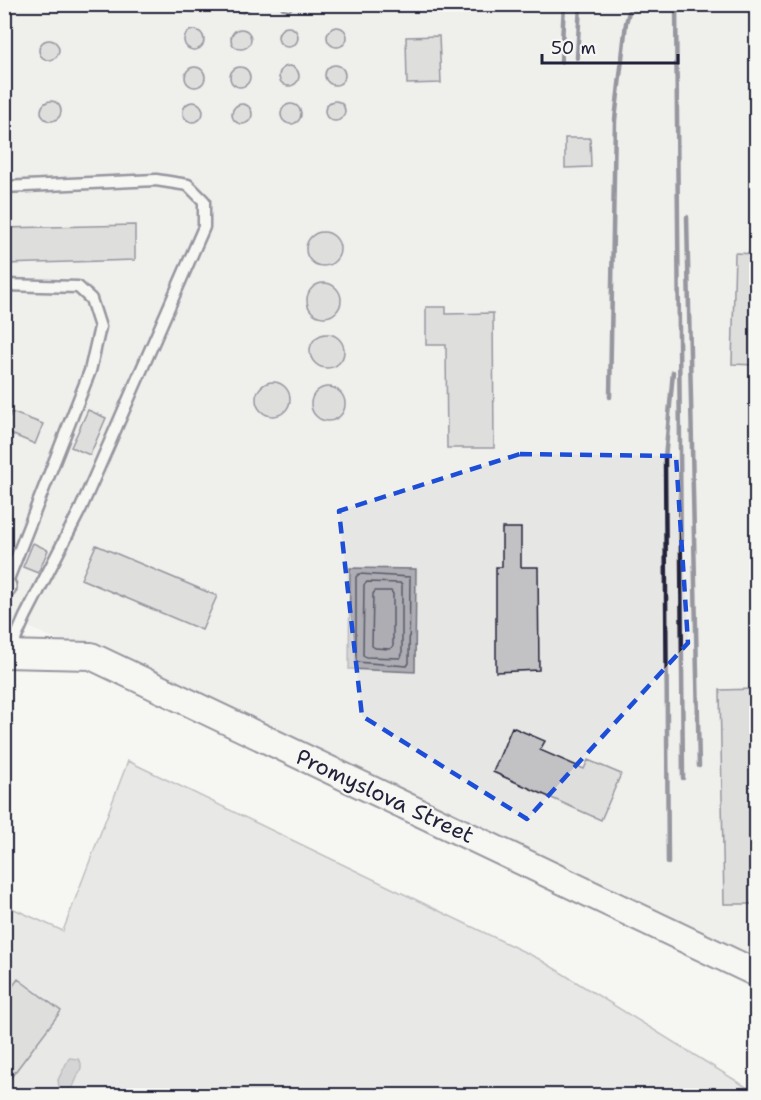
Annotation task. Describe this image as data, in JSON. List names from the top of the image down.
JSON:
{
  "streets": {
    "street": ["Promyslova Street"]
  },
  "scale_bar": "50 m"
}
